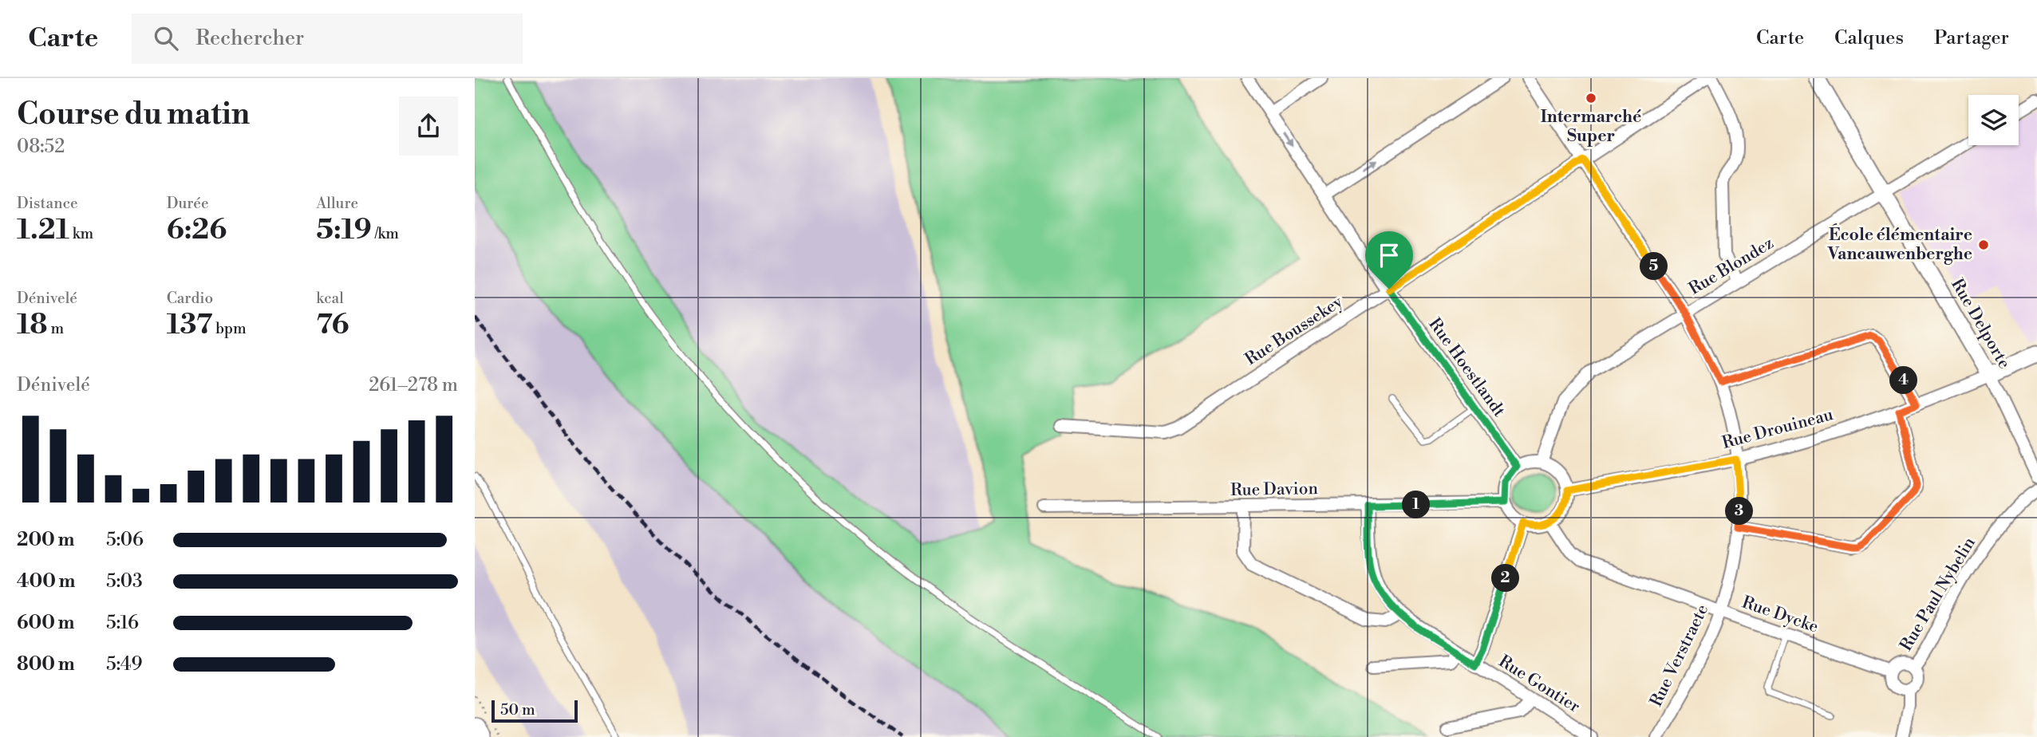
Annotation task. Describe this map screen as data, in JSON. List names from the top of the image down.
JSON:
{
  "streets": {
    "street": [
      "Rue Blondez",
      "Rue Delporte",
      "Rue Boussekey",
      "Rue Hoestlandt",
      "Rue Drouineau",
      "Rue Davion",
      "Rue Paul Nybelin",
      "Rue Dycke",
      "Rue Verstraete",
      "Rue Gontier"
    ]
  },
  "crossings": [
    ["Rue Blondez", "Rue Delporte"],
    ["Rue Blondez", "Rue Hoestlandt"],
    ["Rue Blondez", "Rue Drouineau"],
    ["Rue Blondez", "Rue Davion"],
    ["Rue Blondez", "Rue Dycke"],
    ["Rue Blondez", "Rue Verstraete"],
    ["Rue Delporte", "Rue Drouineau"],
    ["Rue Boussekey", "Rue Hoestlandt"],
    ["Rue Boussekey", "Rue Verstraete"],
    ["Rue Hoestlandt", "Rue Drouineau"],
    ["Rue Hoestlandt", "Rue Davion"],
    ["Rue Hoestlandt", "Rue Dycke"],
    ["Rue Drouineau", "Rue Davion"],
    ["Rue Drouineau", "Rue Dycke"],
    ["Rue Drouineau", "Rue Verstraete"],
    ["Rue Davion", "Rue Dycke"],
    ["Rue Davion", "Rue Gontier"],
    ["Rue Paul Nybelin", "Rue Dycke"],
    ["Rue Dycke", "Rue Verstraete"]
  ],
  "places": ["Intermarché Super", "École élémentaire Vancauwenberghe"],
  "scale_bar": "50 m",
  "page": {
    "header": "Carte",
    "search": "Rechercher",
    "nav": ["Carte", "Calques", "Partager"],
    "heading": ["Course du matin", "08:52"],
    "stats": [
      ["Distance", "1.21 km"],
      ["Durée", "6:26"],
      ["Allure", "5:19 /km"],
      ["Dénivelé", "18 m"],
      ["Cardio", "137 bpm"],
      ["kcal", "76"]
    ],
    "pins": [
      "5",
      "4",
      "1",
      "3",
      "2"
    ],
    "chart": ["Dénivelé", "261–278 m"],
    "list": [
      {
        "name": "200 m",
        "note": "5:06"
      },
      {
        "name": "400 m",
        "note": "5:03"
      },
      {
        "name": "600 m",
        "note": "5:16"
      },
      {
        "name": "800 m",
        "note": "5:49"
      }
    ],
    "scale": "50 m"
  }
}
